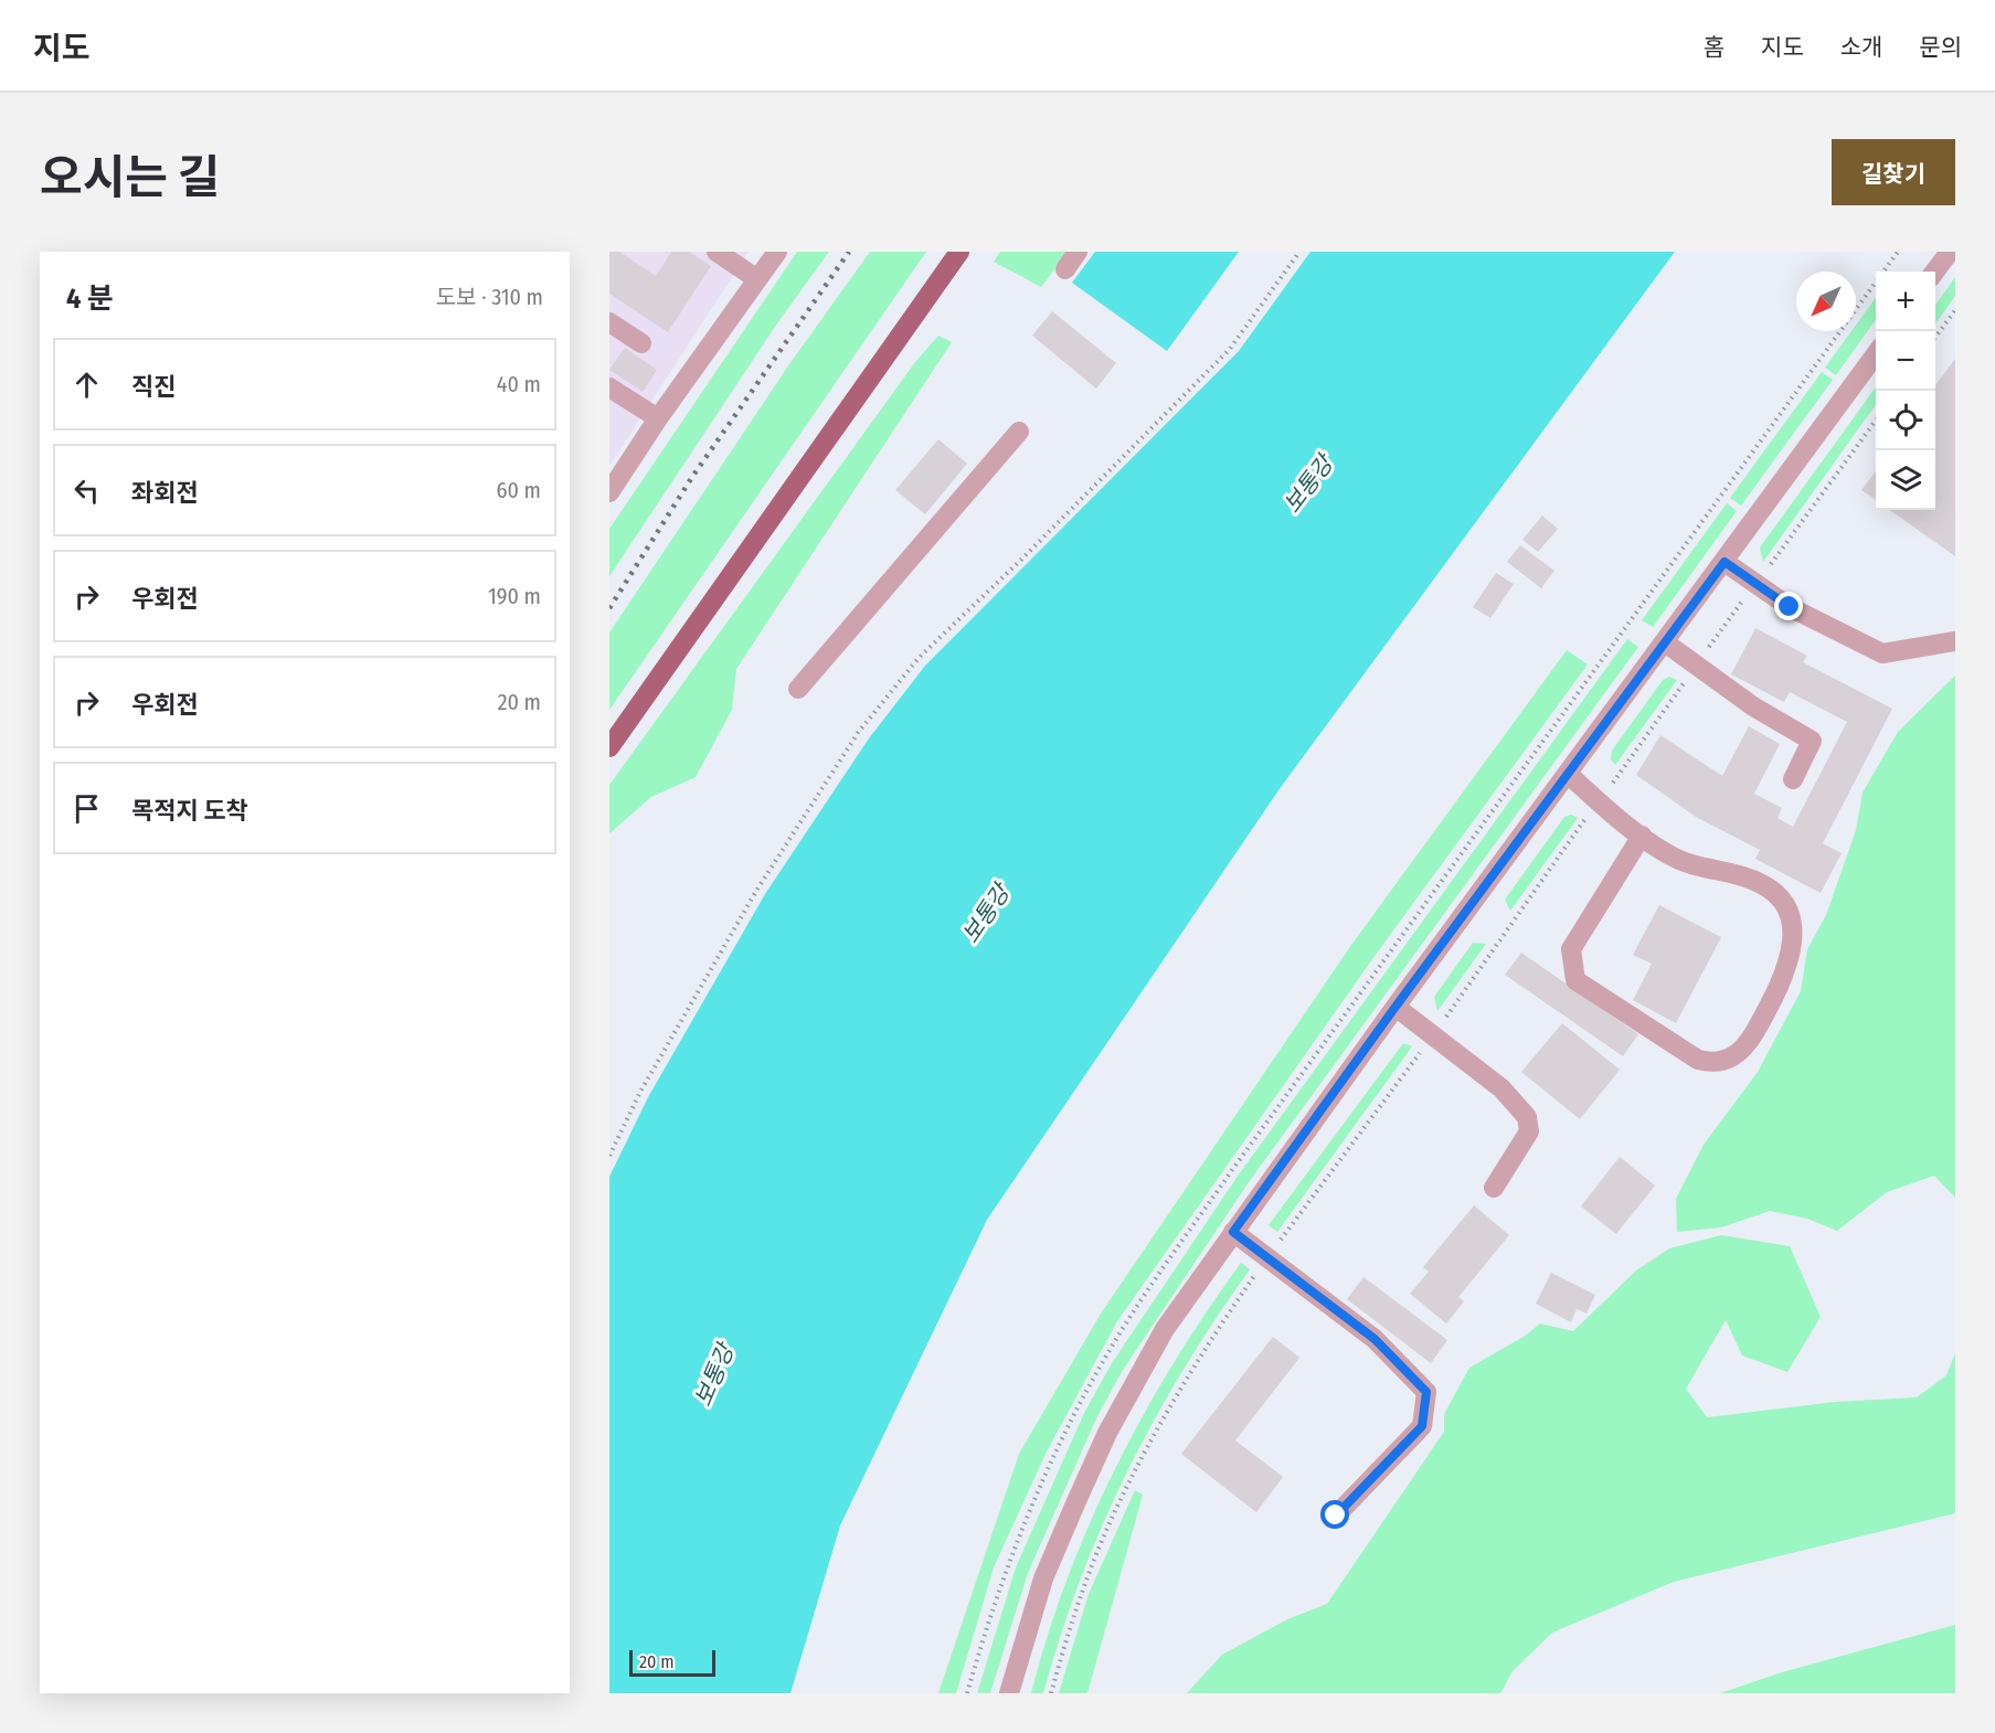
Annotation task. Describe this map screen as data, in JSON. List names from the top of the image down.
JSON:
{
  "water": ["보통강"],
  "scale_bar": "20 m",
  "north": "bottom left",
  "page": {
    "header": "지도",
    "nav": [
      "홈",
      "지도",
      "소개",
      "문의"
    ],
    "title": "오시는 길",
    "buttons": "길찾기",
    "heading": ["4 분", "도보 · 310 m"],
    "map_buttons": ["+", "−"],
    "list": [
      ["직진", "40 m"],
      ["좌회전", "60 m"],
      ["우회전", "190 m"],
      ["우회전", "20 m"],
      "목적지 도착"
    ],
    "scale": "20 m"
  }
}
